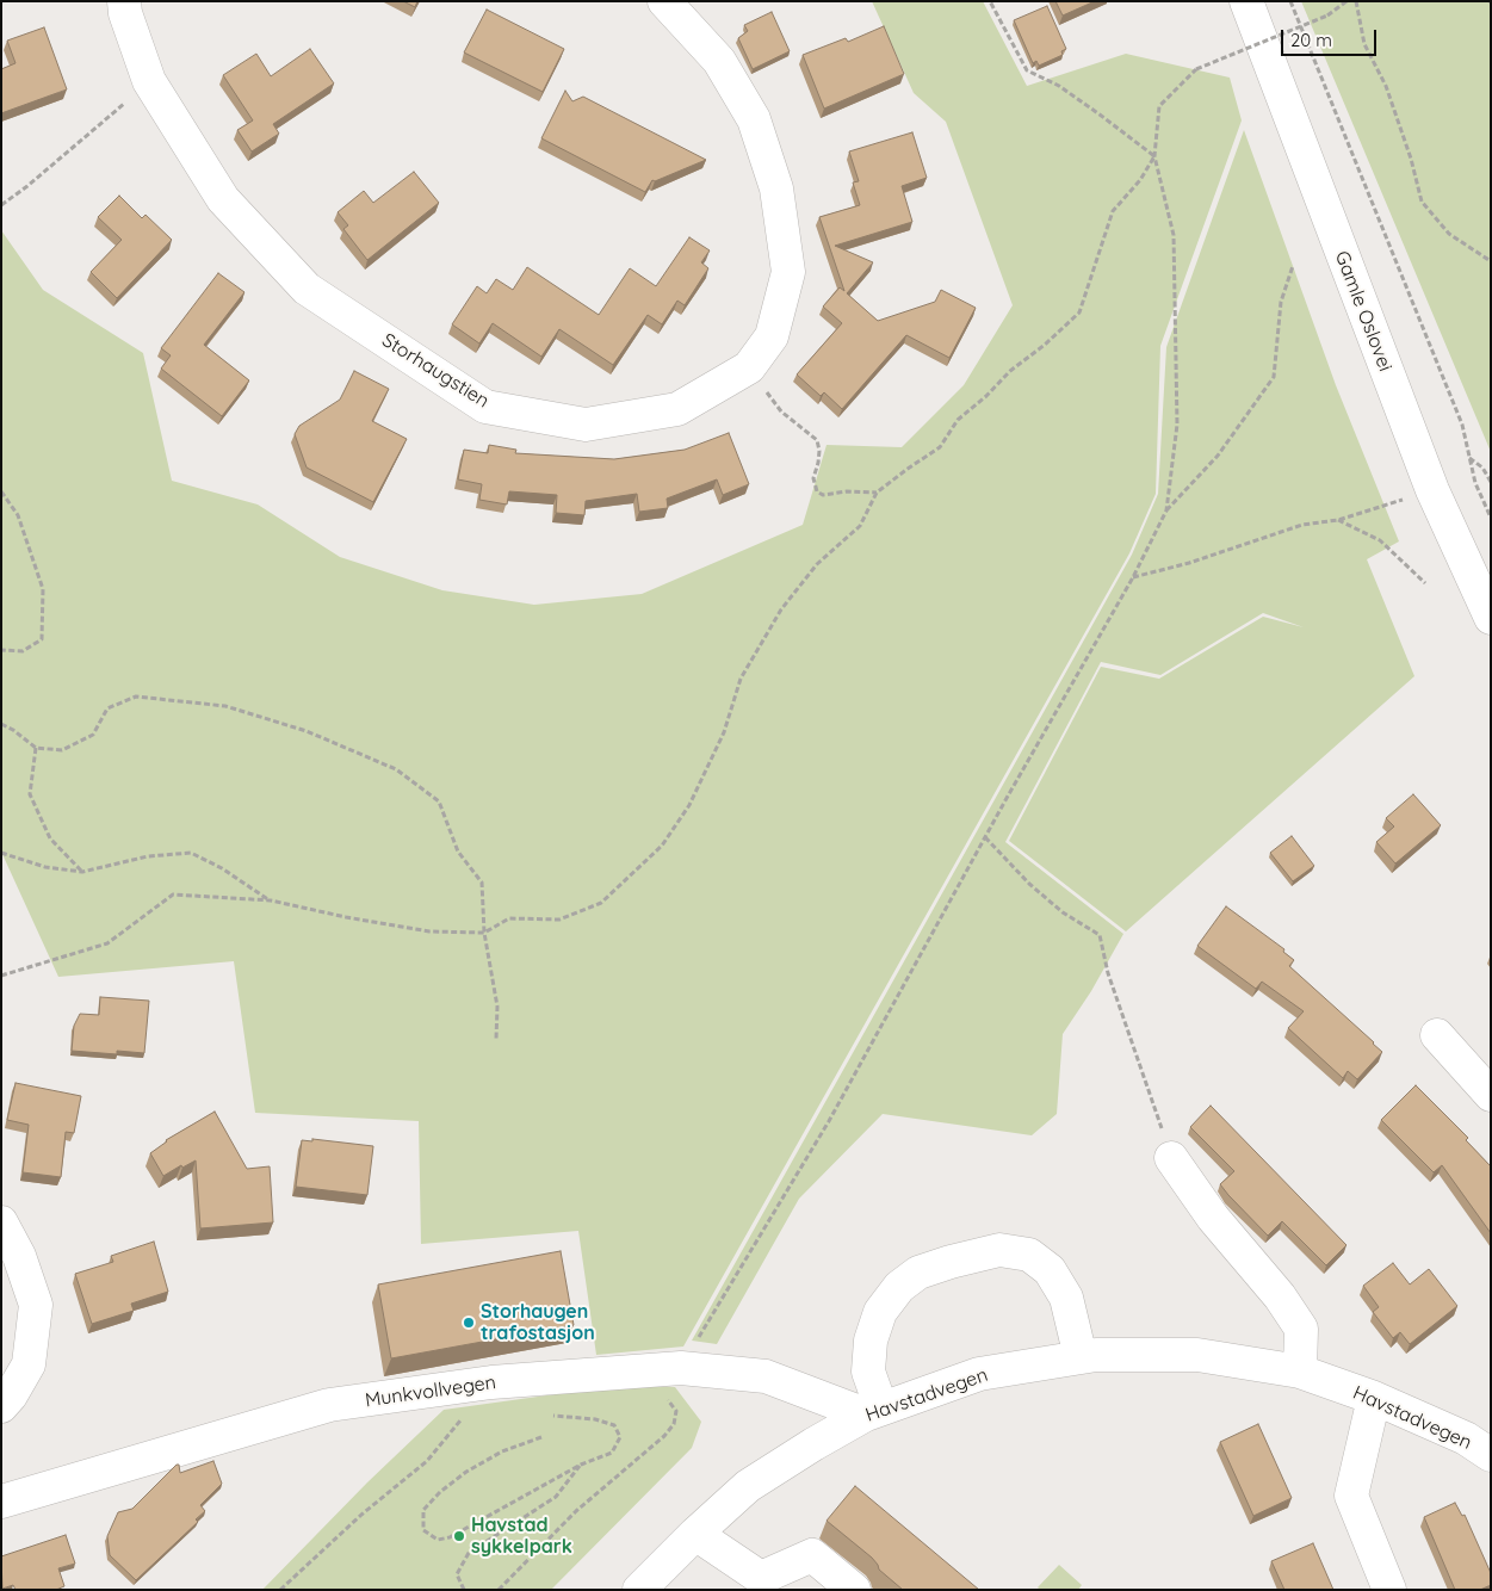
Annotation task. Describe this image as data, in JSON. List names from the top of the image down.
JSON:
{
  "streets": {
    "street": [
      "Gamle Oslovei",
      "Storhaugstien",
      "Munkvollvegen",
      "Havstadvegen"
    ]
  },
  "crossings": [
    ["Munkvollvegen", "Havstadvegen"]
  ],
  "places": ["Storhaugen trafostasjon", "Havstad sykkelpark"],
  "scale_bar": "20 m"
}
